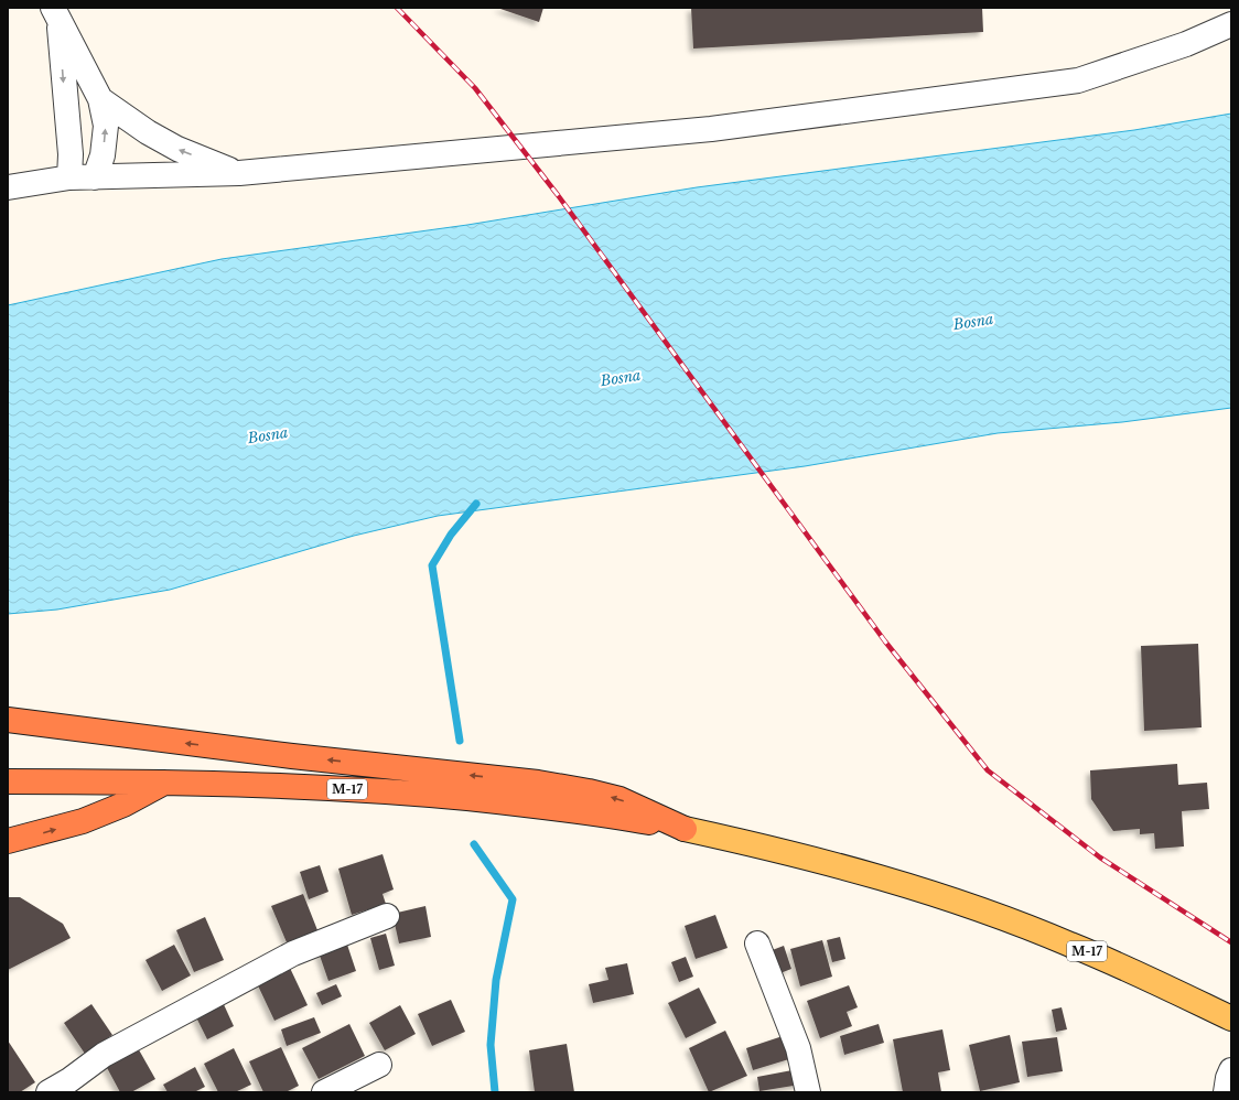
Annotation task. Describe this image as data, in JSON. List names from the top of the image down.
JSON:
{
  "streets": {
    "highway": ["M-17"]
  },
  "water": ["Bosna"]
}
